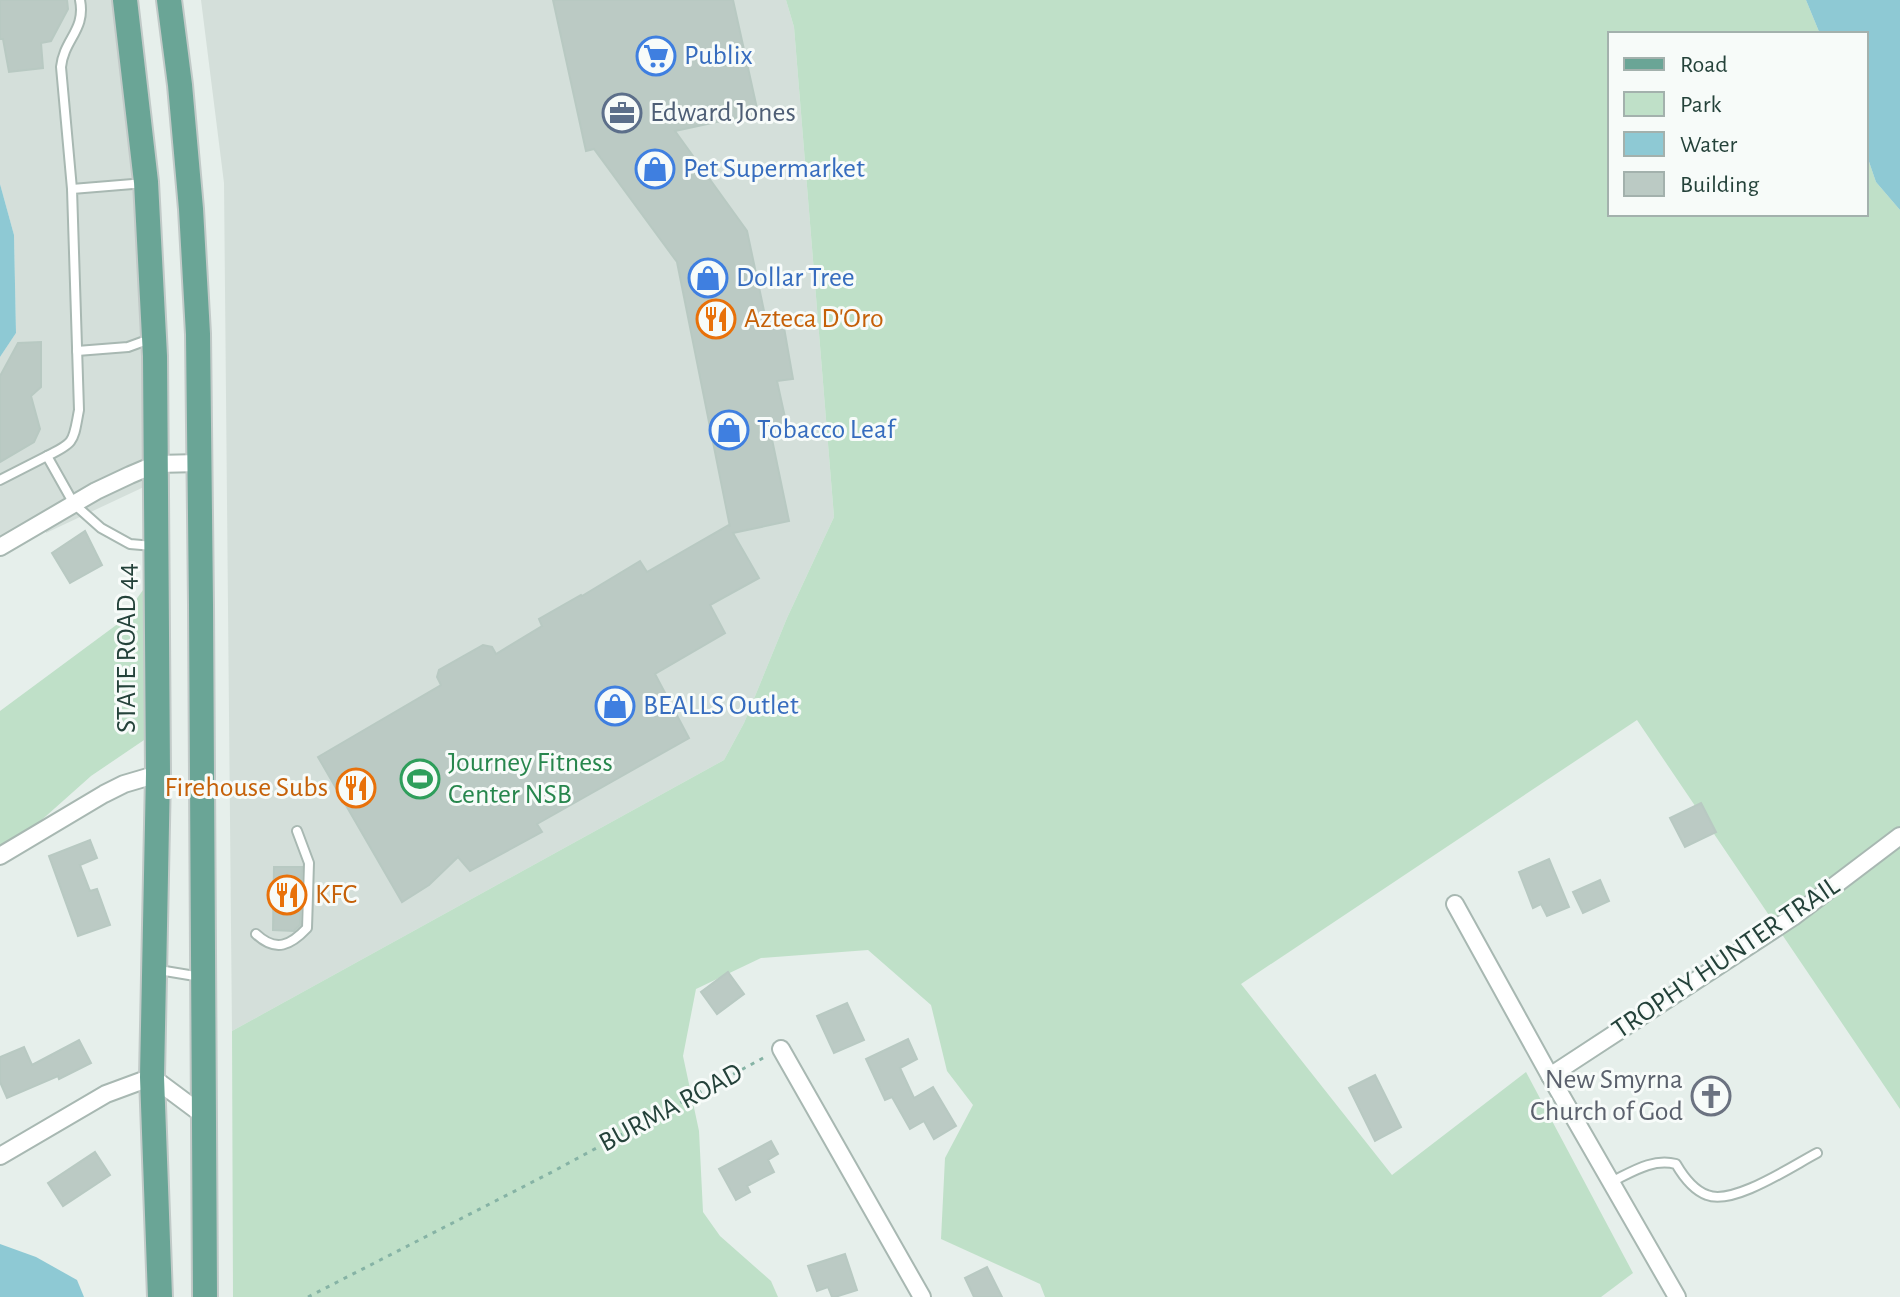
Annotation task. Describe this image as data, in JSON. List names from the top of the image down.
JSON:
{
  "streets": {
    "main road": ["STATE ROAD 44"],
    "street": ["TROPHY HUNTER TRAIL"],
    "path": ["BURMA ROAD"]
  },
  "places": {
    "supermarket": ["Publix"],
    "office": ["Edward Jones"],
    "shop": [
      "Pet Supermarket",
      "Dollar Tree",
      "Tobacco Leaf",
      "BEALLS Outlet"
    ],
    "restaurant": ["Azteca D'Oro", "Firehouse Subs", "KFC"],
    "sports": ["Journey Fitness Center NSB"],
    "church": ["New Smyrna Church of God"]
  },
  "legend": [
    "Road",
    "Park",
    "Water",
    "Building"
  ]
}
